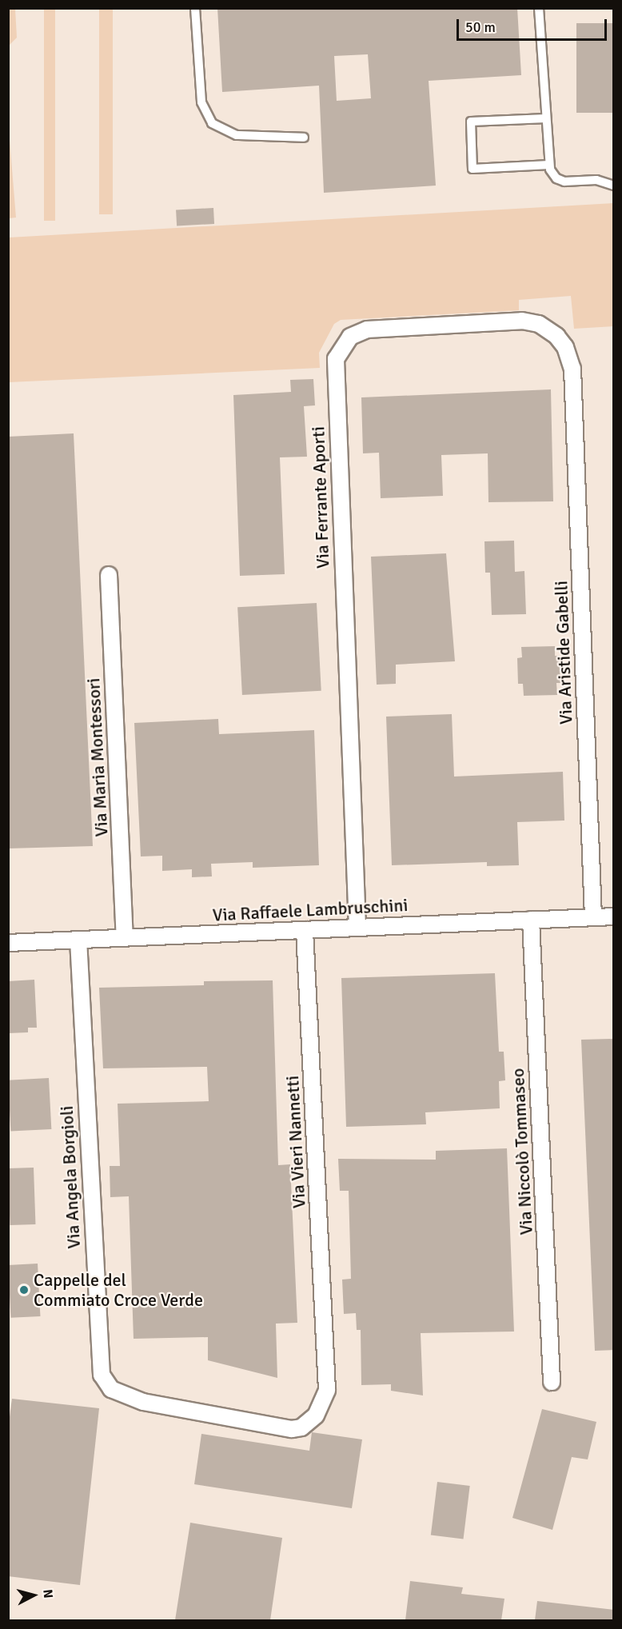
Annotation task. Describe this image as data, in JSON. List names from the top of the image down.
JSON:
{
  "streets": {
    "street": [
      "Via Ferrante Aporti",
      "Via Aristide Gabelli",
      "Via Maria Montessori",
      "Via Raffaele Lambruschini",
      "Via Vieri Nannetti",
      "Via Niccolò Tommaseo",
      "Via Angela Borgioli"
    ]
  },
  "crossings": [
    ["Via Ferrante Aporti", "Via Aristide Gabelli"],
    ["Via Ferrante Aporti", "Via Raffaele Lambruschini"],
    ["Via Aristide Gabelli", "Via Raffaele Lambruschini"],
    ["Via Maria Montessori", "Via Raffaele Lambruschini"],
    ["Via Raffaele Lambruschini", "Via Vieri Nannetti"],
    ["Via Raffaele Lambruschini", "Via Niccolò Tommaseo"],
    ["Via Raffaele Lambruschini", "Via Angela Borgioli"],
    ["Via Vieri Nannetti", "Via Angela Borgioli"]
  ],
  "places": ["Cappelle del Commiato Croce Verde"],
  "scale_bar": "50 m",
  "north": "right"
}
